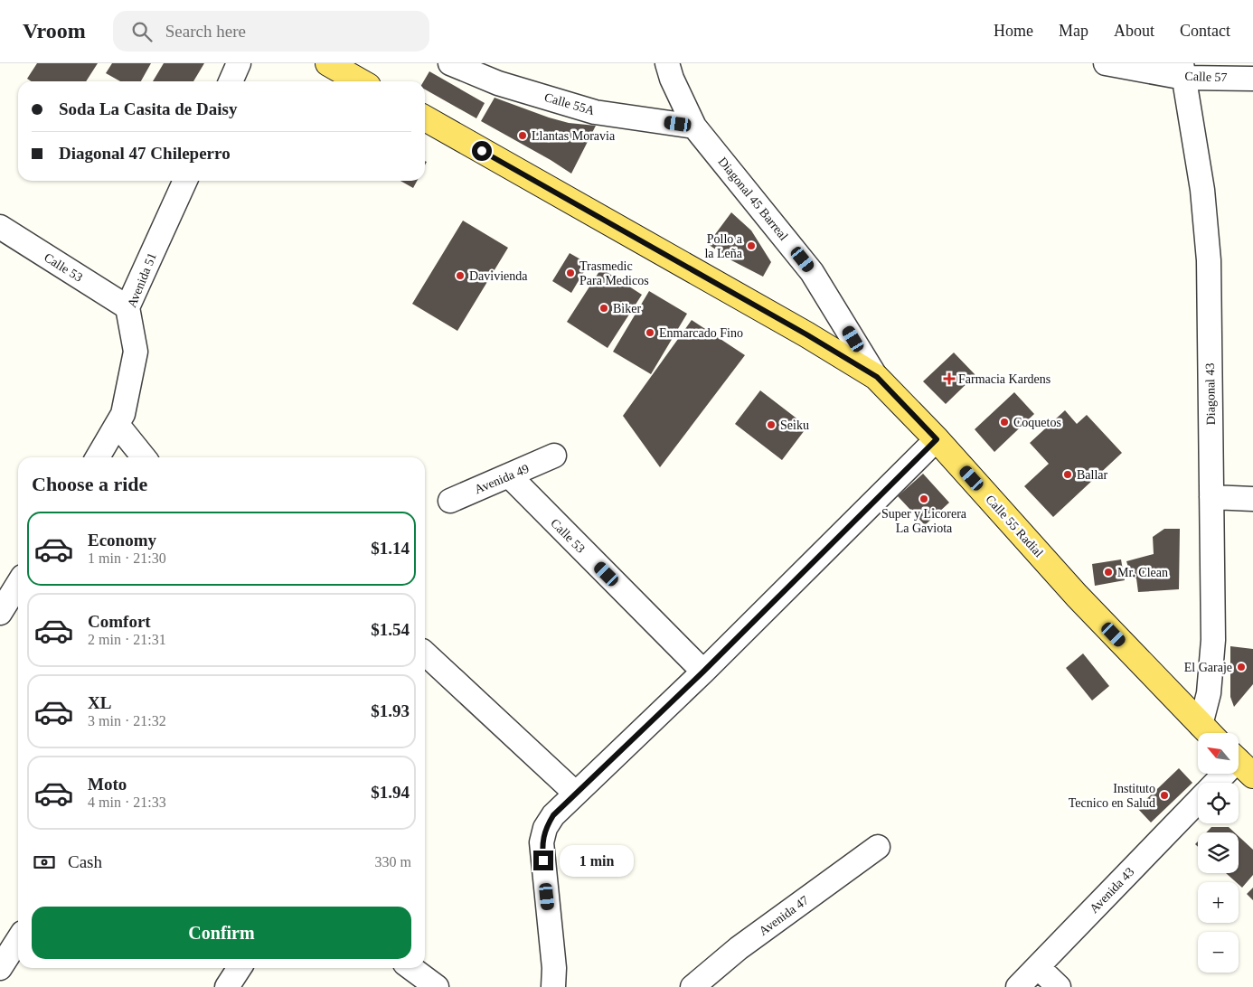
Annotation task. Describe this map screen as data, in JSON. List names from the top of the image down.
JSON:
{
  "streets": {
    "main road": ["Calle 55 Radial"],
    "street": [
      "Calle 57",
      "Calle 55A",
      "Diagonal 45 Barreal",
      "Calle 53",
      "Avenida 51",
      "Diagonal 43",
      "Avenida 49",
      "Avenida 43",
      "Avenida 47"
    ]
  },
  "crossings": [
    ["Calle 57", "Diagonal 43"],
    ["Calle 55A", "Diagonal 45 Barreal"],
    ["Diagonal 45 Barreal", "Calle 55 Radial"],
    ["Calle 53", "Avenida 51"],
    ["Calle 53", "Avenida 49"],
    ["Diagonal 43", "Calle 55 Radial"]
  ],
  "places": {
    "other": [
      "Llantas Moravia",
      "Pollo a la Leña",
      "Trasmedic Para Medicos",
      "Davivienda",
      "Biker",
      "Enmarcado Fino",
      "Coquetos",
      "Seiku",
      "Ballar",
      "Super y Licorera La Gaviota",
      "Mr. Clean",
      "El Garaje",
      "Instituto Tecnico en Salud"
    ],
    "health": ["Farmacia Kardens"]
  },
  "north": "top left",
  "page": {
    "header": "Vroom",
    "search": "Search here",
    "nav": [
      "Home",
      "Map",
      "About",
      "Contact"
    ],
    "banner": ["Soda La Casita de Daisy", "Diagonal 47 Chileperro"],
    "heading": "Choose a ride",
    "list": [
      {
        "name": "Economy",
        "note": "1 min · 21:30",
        "value": "$1.14"
      },
      {
        "name": "Comfort",
        "note": "2 min · 21:31",
        "value": "$1.54"
      },
      {
        "name": "XL",
        "note": "3 min · 21:32",
        "value": "$1.93"
      },
      {
        "name": "Moto",
        "note": "4 min · 21:33",
        "value": "$1.94"
      }
    ],
    "map_buttons": ["+", "−"],
    "pay": ["Cash", "330 m"],
    "bubble": "1 min",
    "buttons": "Confirm"
  }
}
